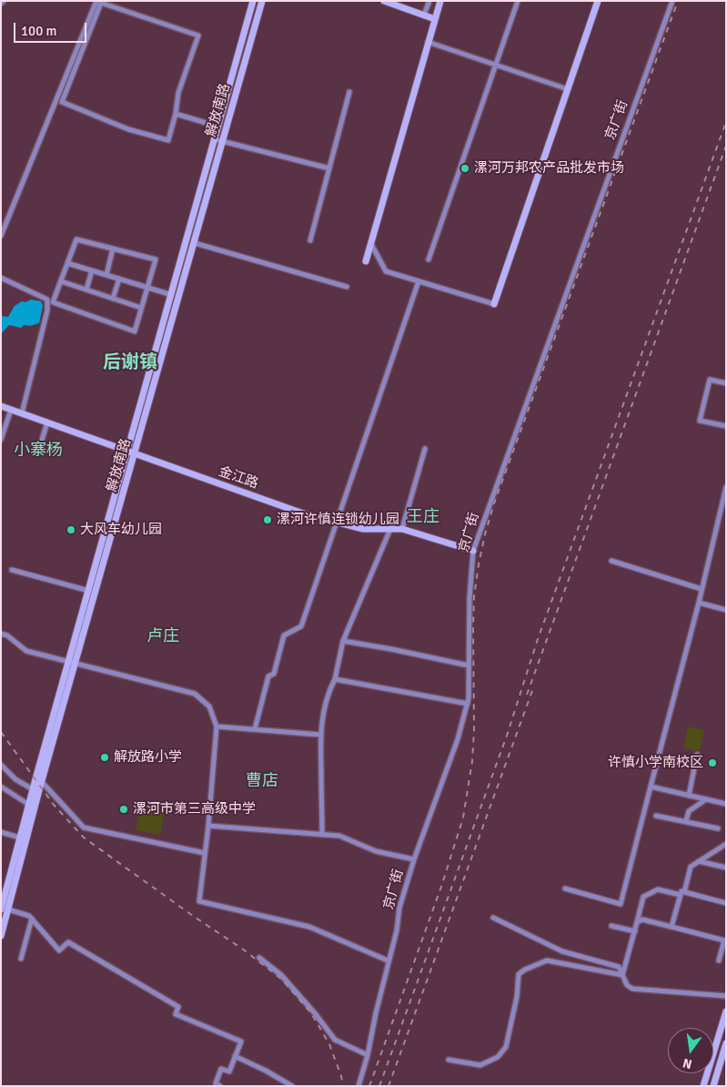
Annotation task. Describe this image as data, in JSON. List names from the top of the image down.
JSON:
{
  "streets": {
    "main road": ["解放南路", "金江路"],
    "street": ["京广街"]
  },
  "crossings": [
    ["解放南路", "金江路"],
    ["京广街", "金江路"]
  ],
  "districts": [
    "后谢镇",
    "小寨杨",
    "王庄",
    "卢庄",
    "曹店"
  ],
  "places": [
    "漯河万邦农产品批发市场",
    "漯河许慎连锁幼儿园",
    "大风车幼儿园",
    "解放路小学",
    "许慎小学南校区",
    "漯河市第三高级中学"
  ],
  "scale_bar": "100 m",
  "north": "bottom"
}
